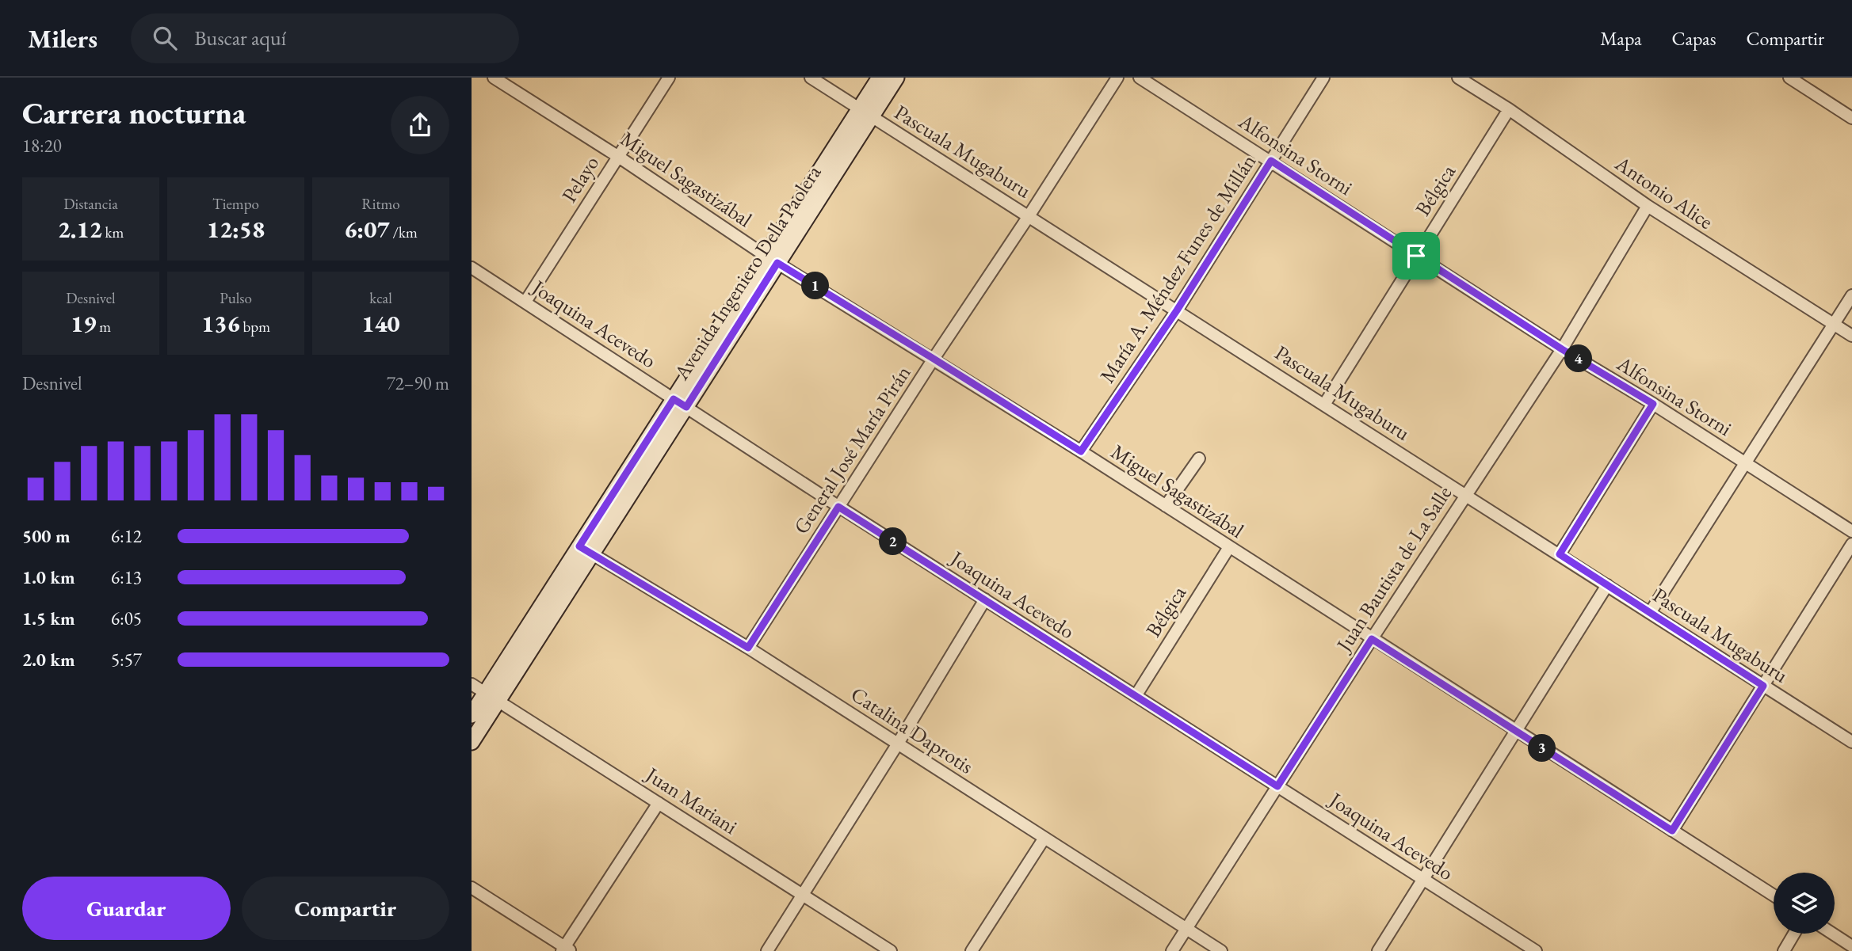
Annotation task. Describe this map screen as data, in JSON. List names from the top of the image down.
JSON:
{
  "streets": {
    "main road": ["Avenida Ingeniero Della Paolera"],
    "street": [
      "Pascuala Mugaburu",
      "Alfonsina Storni",
      "Pelayo",
      "Miguel Sagastizábal",
      "Bélgica",
      "Antonio Alice",
      "María A. Méndez Funes de Millán",
      "Joaquina Acevedo",
      "General José María Pirán",
      "Juan Bautista de La Salle",
      "Catalina Daprotis",
      "Juan Mariani"
    ]
  },
  "crossings": [
    ["Pascuala Mugaburu", "Bélgica"],
    ["Pascuala Mugaburu", "María A. Méndez Funes de Millán"],
    ["Pascuala Mugaburu", "Avenida Ingeniero Della Paolera"],
    ["Pascuala Mugaburu", "General José María Pirán"],
    ["Pascuala Mugaburu", "Juan Bautista de La Salle"],
    ["Alfonsina Storni", "Bélgica"],
    ["Alfonsina Storni", "María A. Méndez Funes de Millán"],
    ["Alfonsina Storni", "Juan Bautista de La Salle"],
    ["Pelayo", "Miguel Sagastizábal"],
    ["Pelayo", "Joaquina Acevedo"],
    ["Miguel Sagastizábal", "Bélgica"],
    ["Miguel Sagastizábal", "María A. Méndez Funes de Millán"],
    ["Miguel Sagastizábal", "Avenida Ingeniero Della Paolera"],
    ["Miguel Sagastizábal", "General José María Pirán"],
    ["Miguel Sagastizábal", "Juan Bautista de La Salle"],
    ["Bélgica", "Antonio Alice"],
    ["Bélgica", "Joaquina Acevedo"],
    ["Antonio Alice", "Juan Bautista de La Salle"],
    ["Avenida Ingeniero Della Paolera", "Joaquina Acevedo"],
    ["Avenida Ingeniero Della Paolera", "Catalina Daprotis"],
    ["Avenida Ingeniero Della Paolera", "Juan Mariani"],
    ["Joaquina Acevedo", "General José María Pirán"],
    ["Joaquina Acevedo", "Juan Bautista de La Salle"],
    ["General José María Pirán", "Catalina Daprotis"],
    ["Juan Bautista de La Salle", "Catalina Daprotis"]
  ],
  "page": {
    "header": "Milers",
    "search": "Buscar aquí",
    "nav": ["Mapa", "Capas", "Compartir"],
    "heading": ["Carrera nocturna", "18:20"],
    "stats": [
      ["Distancia", "2.12 km"],
      ["Tiempo", "12:58"],
      ["Ritmo", "6:07 /km"],
      ["Desnivel", "19 m"],
      ["Pulso", "136 bpm"],
      ["kcal", "140"]
    ],
    "pins": [
      "1",
      "4",
      "2",
      "3"
    ],
    "chart": ["Desnivel", "72–90 m"],
    "list": [
      {
        "name": "500 m",
        "note": "6:12"
      },
      {
        "name": "1.0 km",
        "note": "6:13"
      },
      {
        "name": "1.5 km",
        "note": "6:05"
      },
      {
        "name": "2.0 km",
        "note": "5:57"
      }
    ],
    "buttons": ["Guardar", "Compartir"]
  }
}
